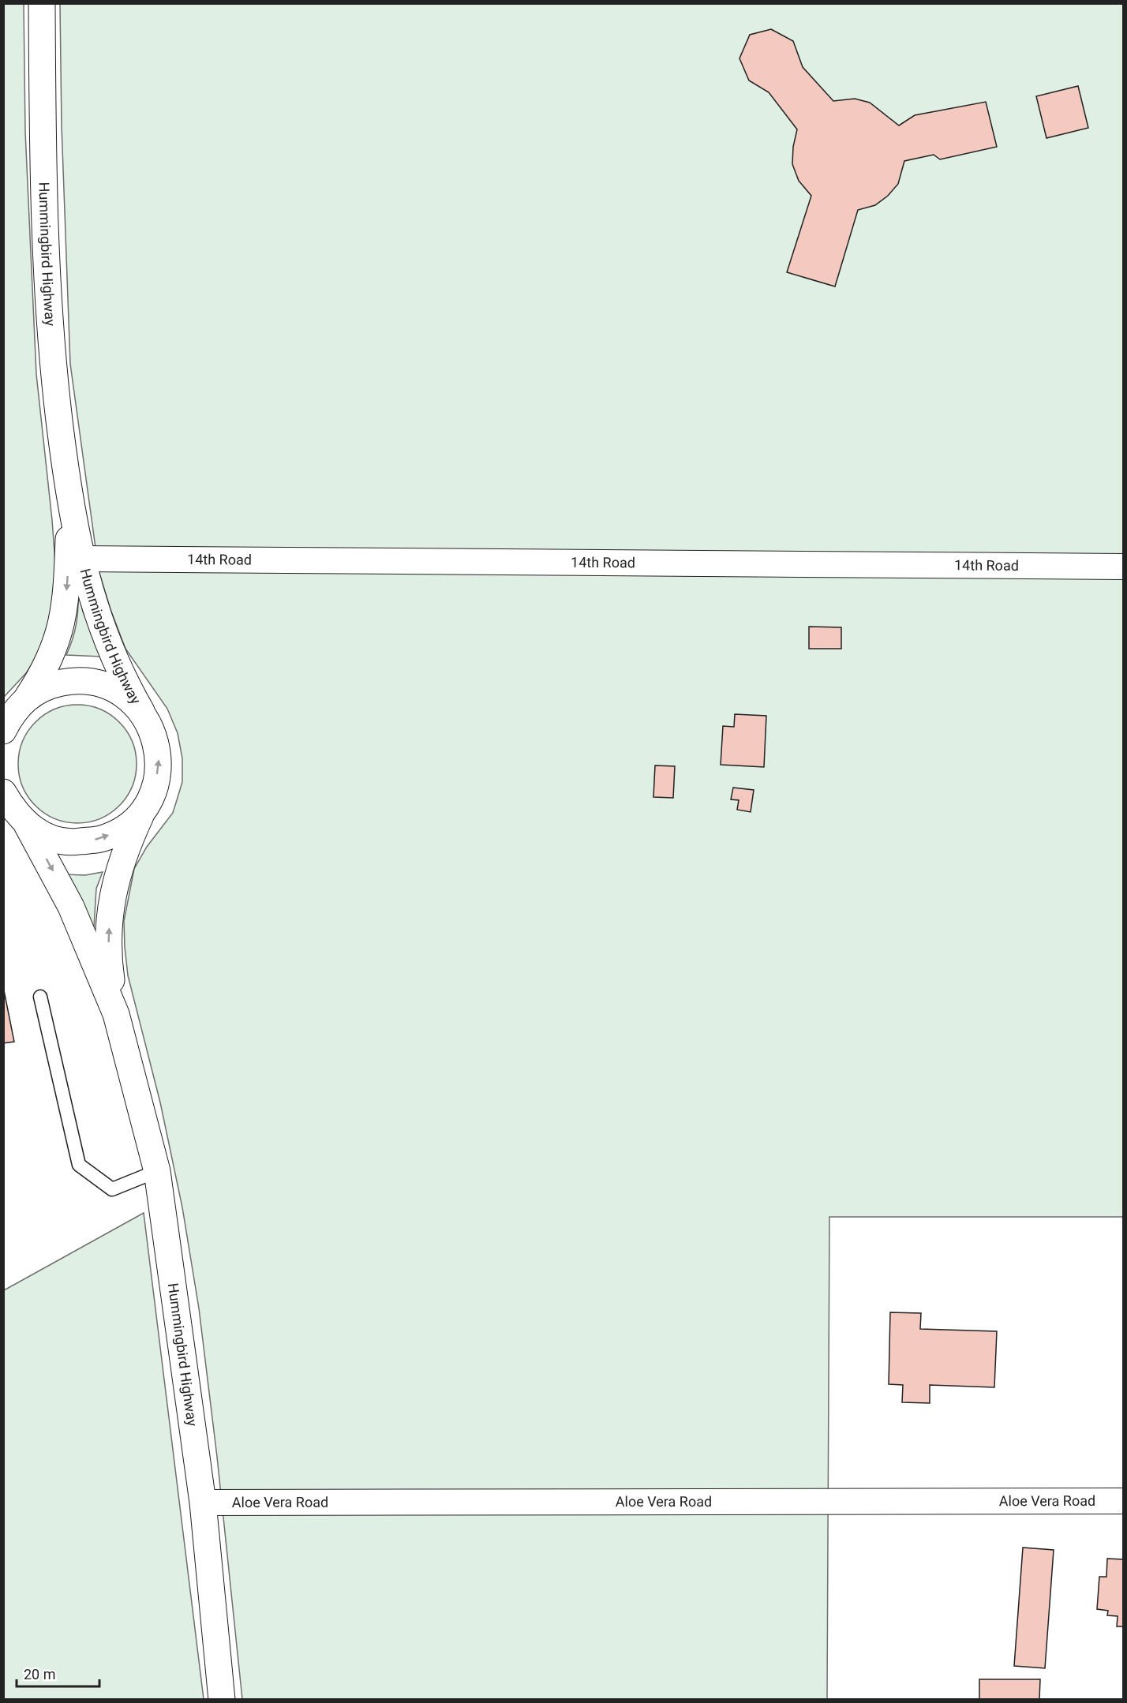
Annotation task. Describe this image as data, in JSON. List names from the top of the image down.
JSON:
{
  "streets": {
    "main road": ["Hummingbird Highway"],
    "street": ["14th Road", "Aloe Vera Road"]
  },
  "crossings": [
    ["Hummingbird Highway", "14th Road"],
    ["Hummingbird Highway", "Aloe Vera Road"]
  ],
  "scale_bar": "20 m"
}
